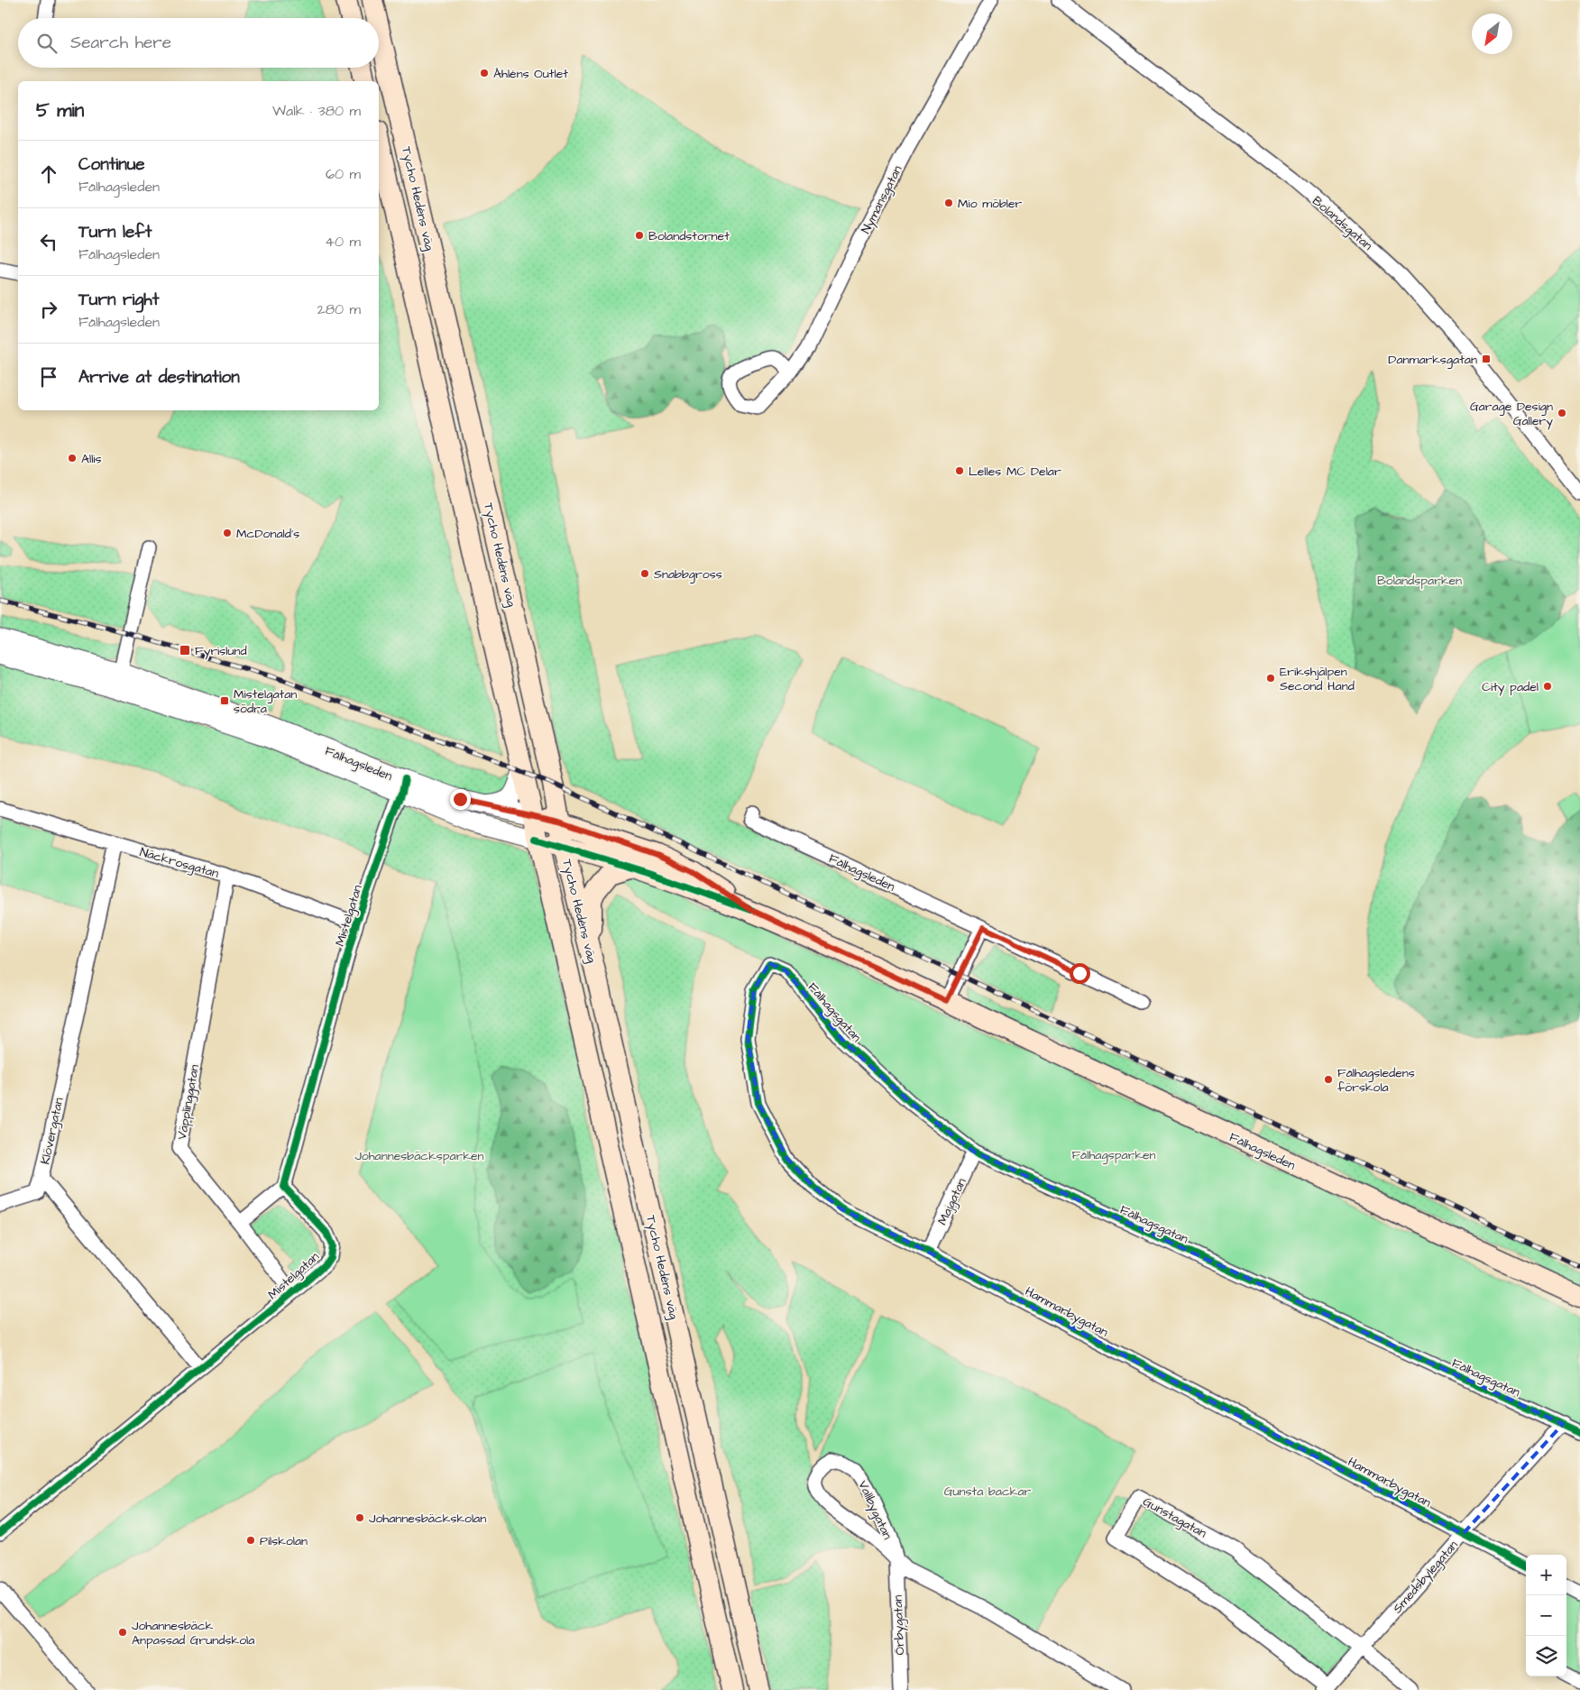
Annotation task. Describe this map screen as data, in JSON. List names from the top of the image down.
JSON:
{
  "streets": {
    "main road": ["Tycho Hedéns väg", "Fålhagsleden"],
    "street": [
      "Nymansgatan",
      "Bolandsgatan",
      "Näckrosgatan",
      "Mistelgatan",
      "Fålhagsgatan",
      "Väpplinggatan",
      "Klövergatan",
      "Majgatan",
      "Hammarbygatan",
      "Vallbygatan",
      "Gunstagatan",
      "Smedsbylegatan",
      "Örbygatan"
    ]
  },
  "crossings": [
    ["Tycho Hedéns väg", "Fålhagsleden"],
    ["Fålhagsleden", "Mistelgatan"],
    ["Näckrosgatan", "Mistelgatan"],
    ["Näckrosgatan", "Väpplinggatan"],
    ["Näckrosgatan", "Klövergatan"],
    ["Mistelgatan", "Väpplinggatan"],
    ["Mistelgatan", "Klövergatan"],
    ["Fålhagsgatan", "Majgatan"],
    ["Fålhagsgatan", "Hammarbygatan"],
    ["Fålhagsgatan", "Smedsbylegatan"],
    ["Majgatan", "Hammarbygatan"],
    ["Hammarbygatan", "Smedsbylegatan"],
    ["Vallbygatan", "Örbygatan"],
    ["Gunstagatan", "Smedsbylegatan"]
  ],
  "parks": [
    "Bolandsparken",
    "Fålhagsparken",
    "Johannesbäcksparken",
    "Gunsta backar"
  ],
  "places": {
    "other": [
      "Åhléns Outlet",
      "Mio möbler",
      "Bolandstornet",
      "Garage Design Gallery",
      "Allis",
      "Lelles MC Delar",
      "McDonald's",
      "Snabbgross",
      "Erikshjälpen Second Hand",
      "City padel",
      "Fålhagsledens förskola",
      "Johannesbäckskolan",
      "Pilskolan",
      "Johannesbäck Anpassad Grundskola"
    ],
    "transit": ["Danmarksgatan", "Fyrislund", "Mistelgatan södra"]
  },
  "north": "bottom left",
  "page": {
    "search": "Search here",
    "heading": ["5 min", "Walk · 380 m"],
    "list": [
      ["Continue", "Fålhagsleden", "60 m"],
      ["Turn left", "Fålhagsleden", "40 m"],
      ["Turn right", "Fålhagsleden", "280 m"],
      "Arrive at destination"
    ],
    "map_buttons": ["+", "−"]
  }
}
